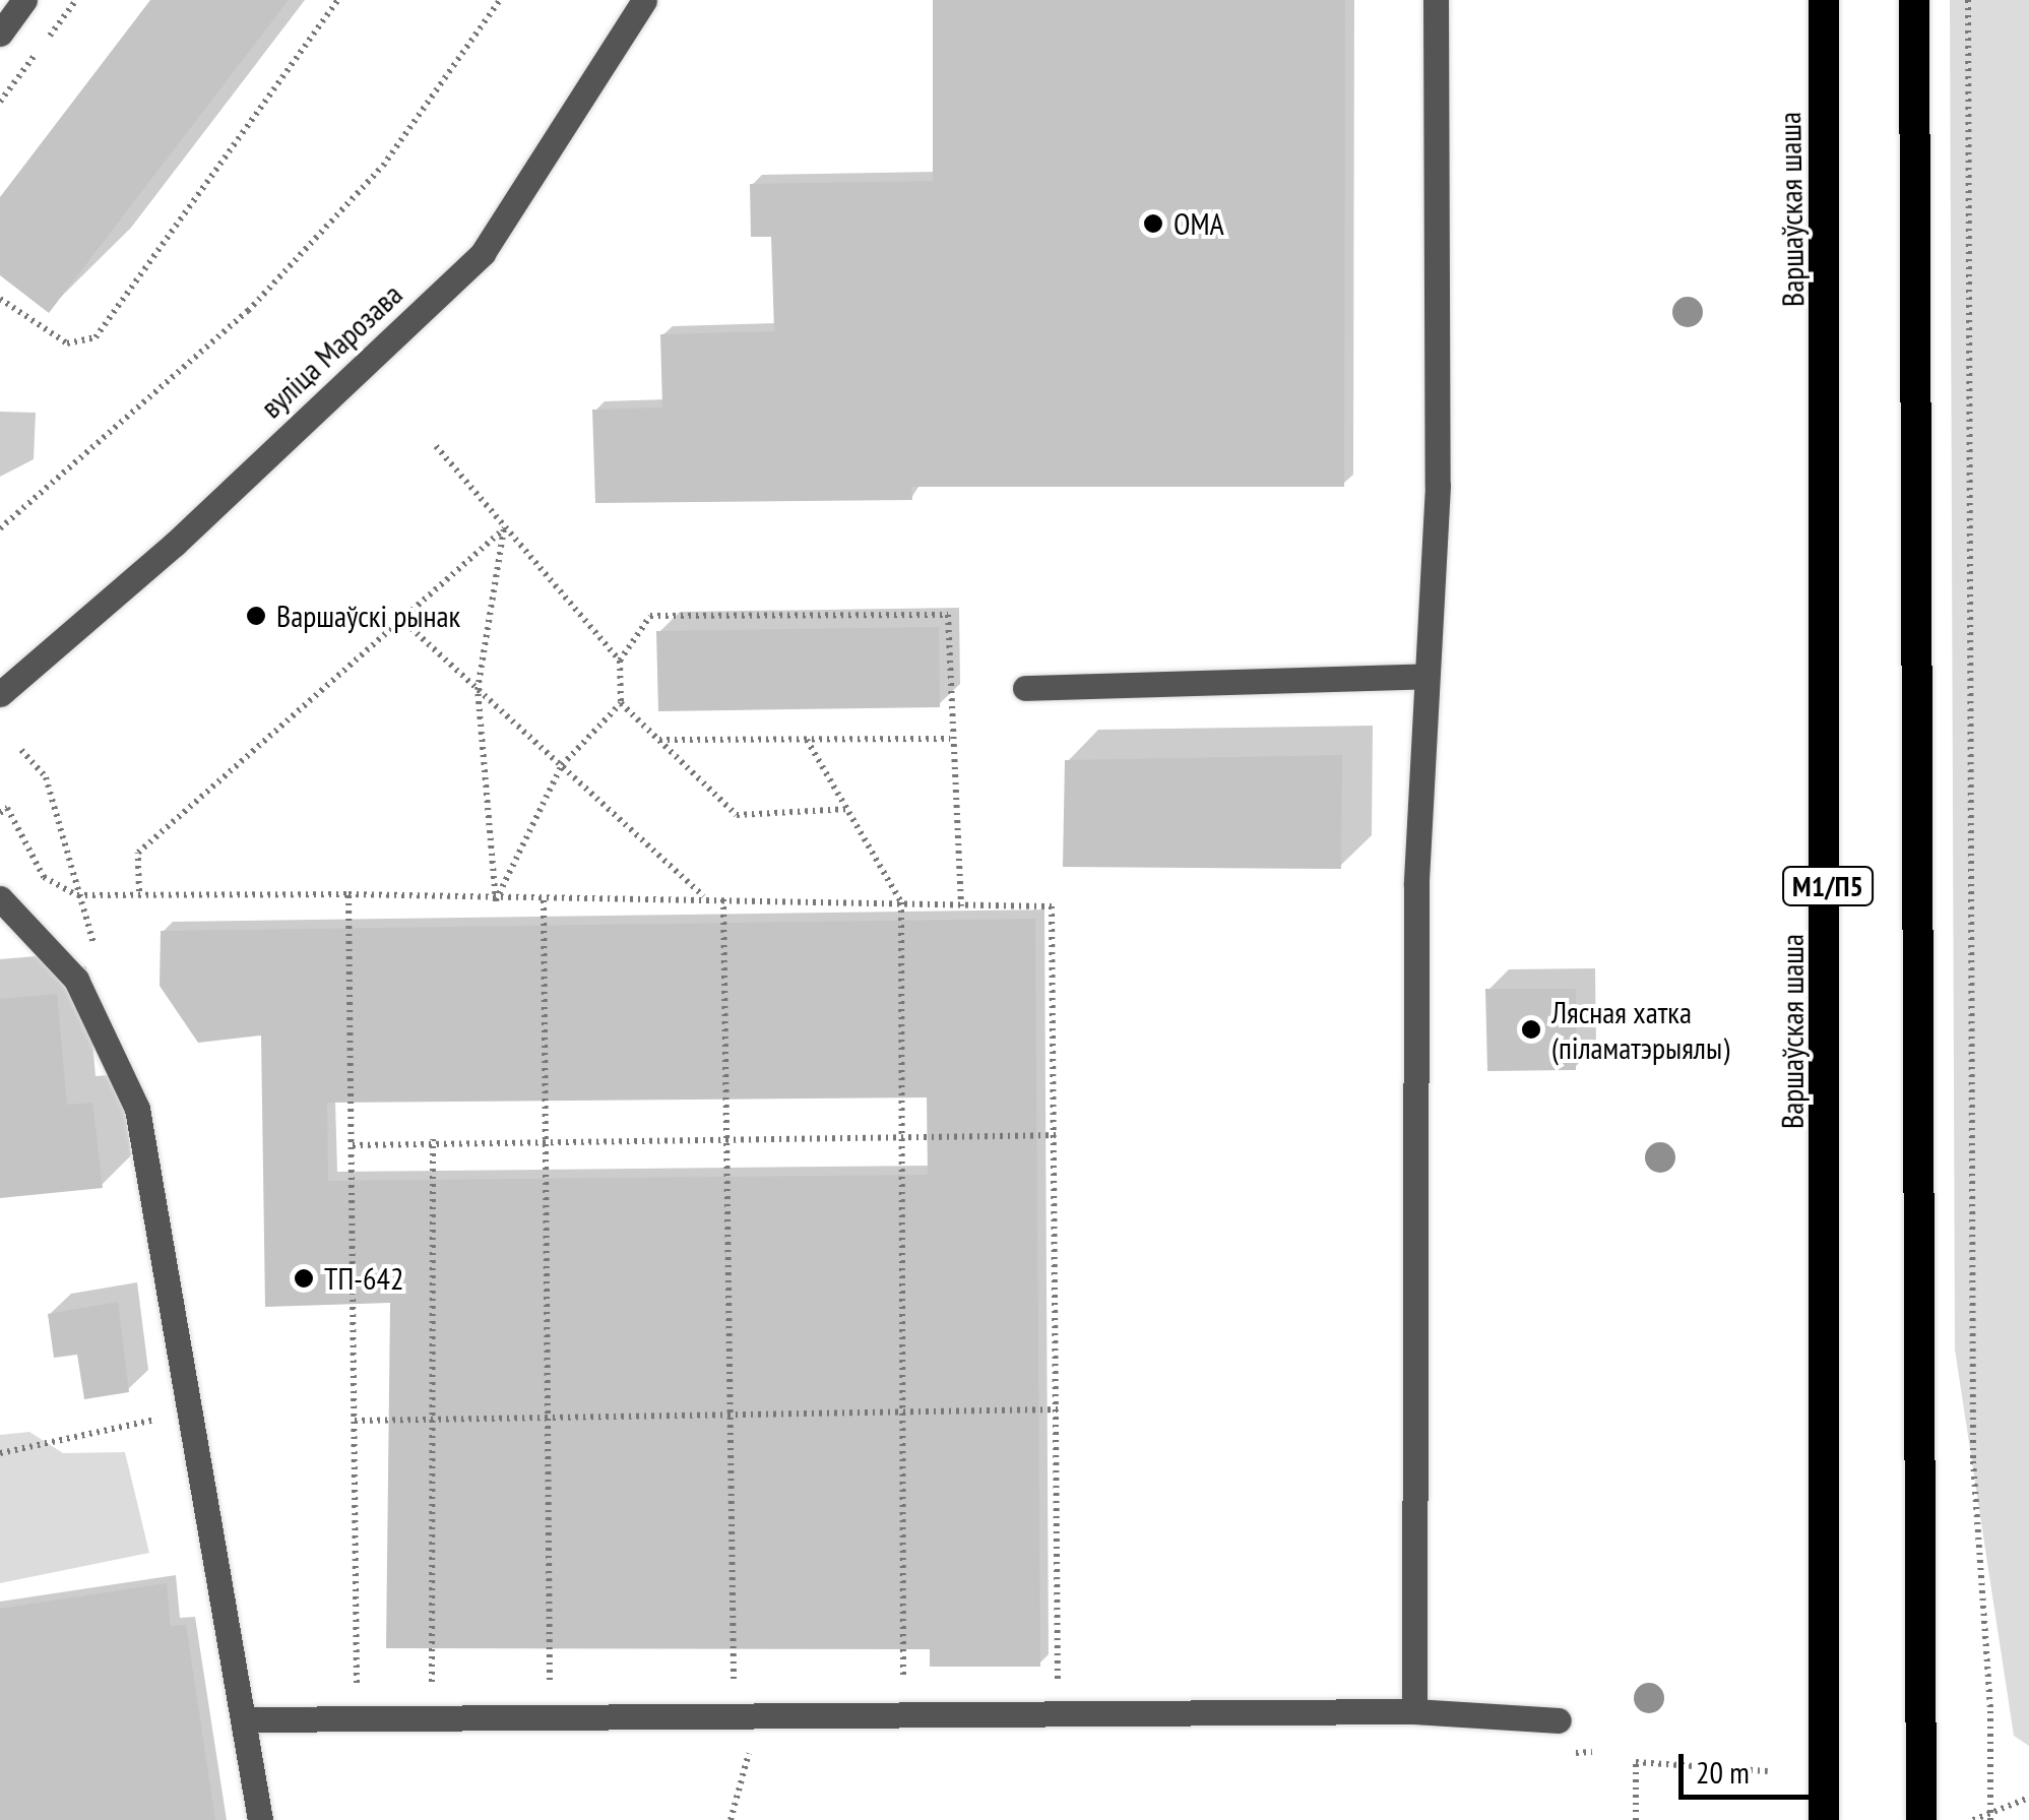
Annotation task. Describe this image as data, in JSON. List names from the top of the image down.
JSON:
{
  "streets": {
    "highway": ["Варшаўская шаша", "М1/П5"],
    "street": ["вуліца Марозава"]
  },
  "places": [
    "ОМА",
    "Варшаўскі рынак",
    "Лясная хатка (піламатэрыялы)",
    "ТП-642"
  ],
  "scale_bar": "20 m"
}
